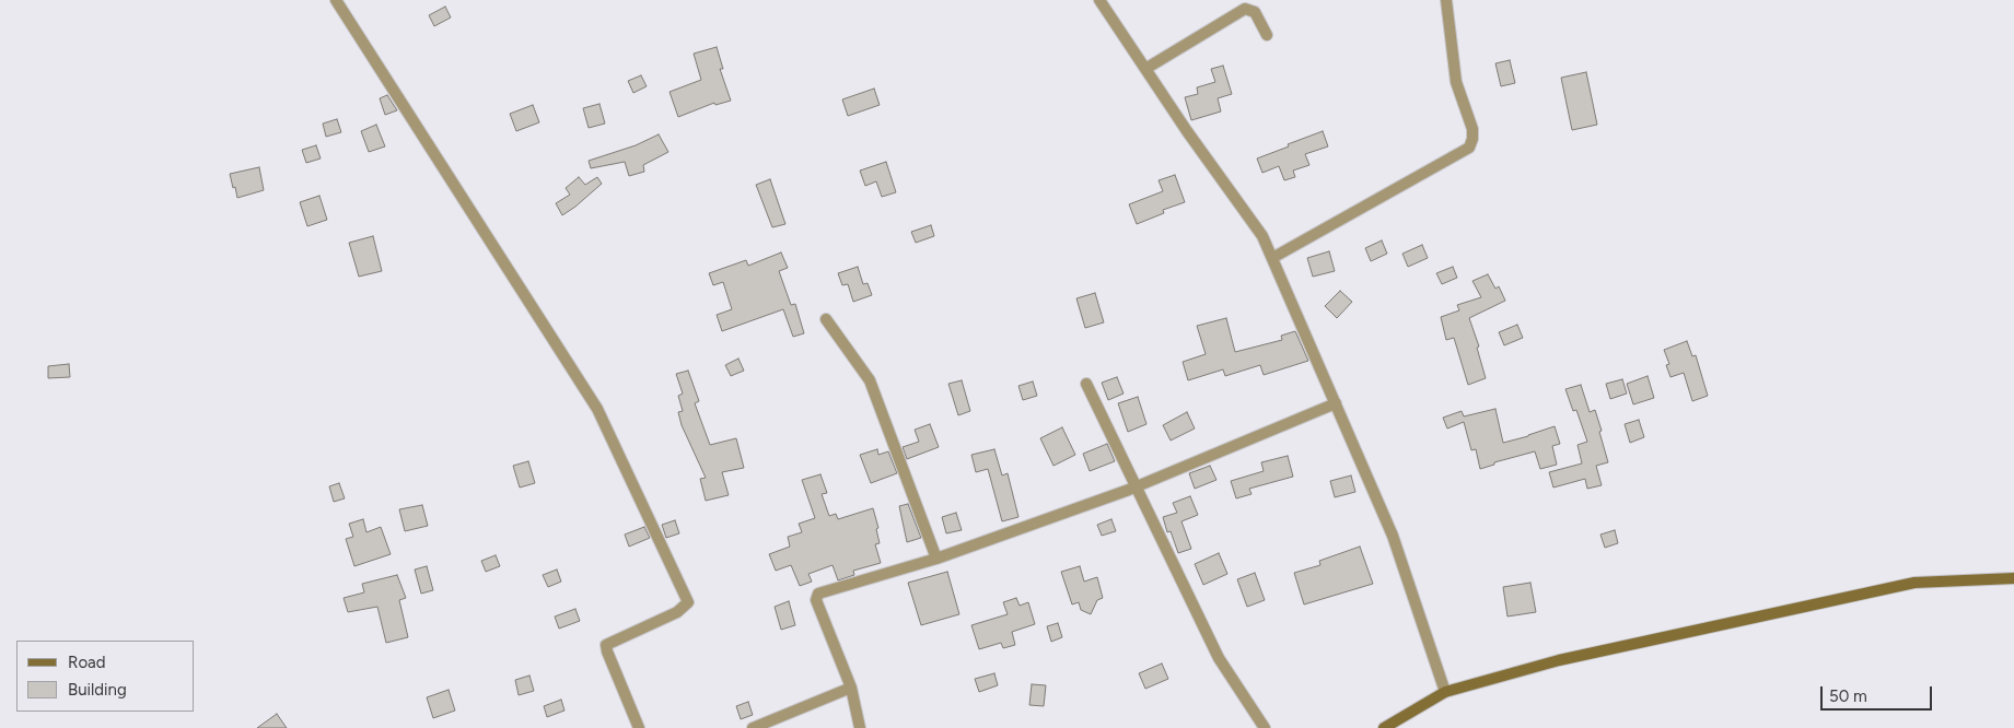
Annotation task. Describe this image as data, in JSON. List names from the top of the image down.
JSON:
{
  "legend": ["Road", "Building"],
  "scale_bar": "50 m"
}
